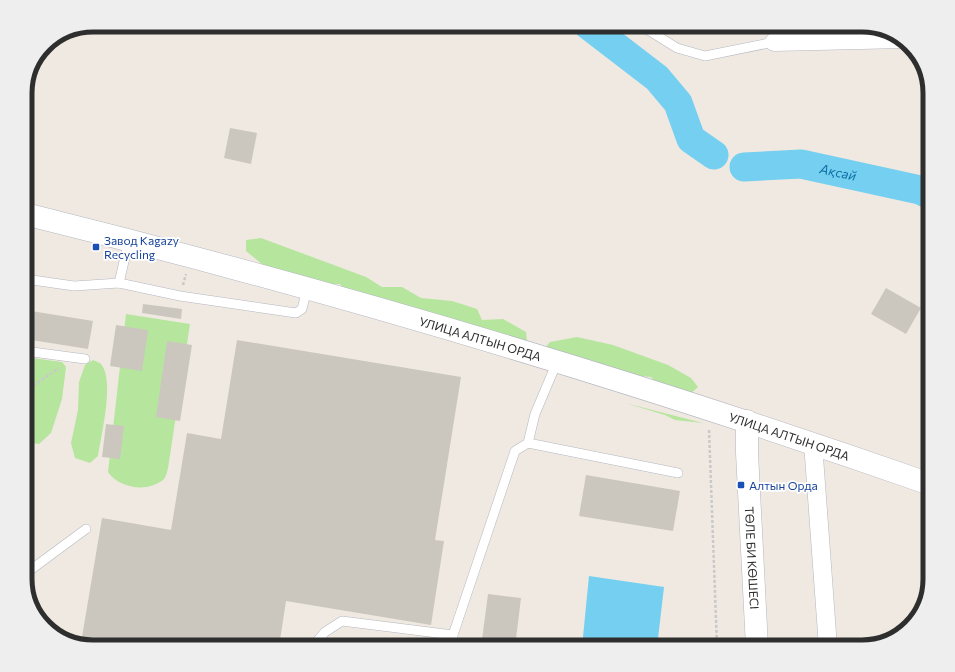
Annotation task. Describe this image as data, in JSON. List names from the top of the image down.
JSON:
{
  "streets": {
    "main road": ["УЛИЦА АЛТЫН ОРДА", "ТӨЛЕ БИ КӨШЕСІ"]
  },
  "crossings": [
    ["УЛИЦА АЛТЫН ОРДА", "ТӨЛЕ БИ КӨШЕСІ"]
  ],
  "water": ["Ақсай"],
  "places": {
    "transit": ["Завод Kagazy Recycling", "Алтын Орда"]
  }
}
